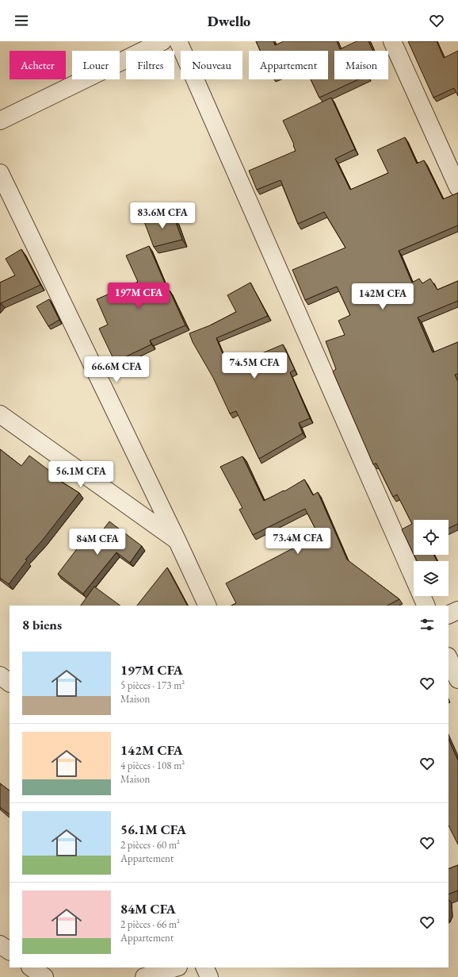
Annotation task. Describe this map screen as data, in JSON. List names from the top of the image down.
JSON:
{
  "page": {
    "header": "Dwello",
    "chip": [
      "Acheter",
      "Louer",
      "Filtres",
      "Nouveau",
      "Appartement",
      "Maison"
    ],
    "price": [
      "83.6M CFA",
      "197M CFA",
      "142M CFA",
      "74.5M CFA",
      "66.6M CFA",
      "56.1M CFA",
      "73.4M CFA",
      "84M CFA"
    ],
    "heading": "8 biens",
    "list": [
      {
        "name": "197M CFA",
        "note": "5 pièces · 173 m² · Maison"
      },
      {
        "name": "142M CFA",
        "note": "4 pièces · 108 m² · Maison"
      },
      {
        "name": "56.1M CFA",
        "note": "2 pièces · 60 m² · Appartement"
      },
      {
        "name": "84M CFA",
        "note": "2 pièces · 66 m² · Appartement"
      }
    ]
  }
}
